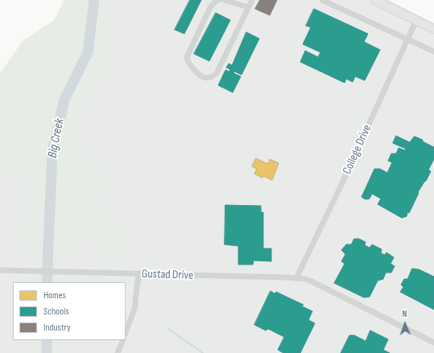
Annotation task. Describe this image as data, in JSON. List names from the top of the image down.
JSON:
{
  "streets": {
    "street": ["College Drive", "Gustad Drive"]
  },
  "crossings": [
    ["College Drive", "Gustad Drive"]
  ],
  "water": ["Big Creek"],
  "legend": ["Homes", "Schools", "Industry"],
  "north": "top"
}
